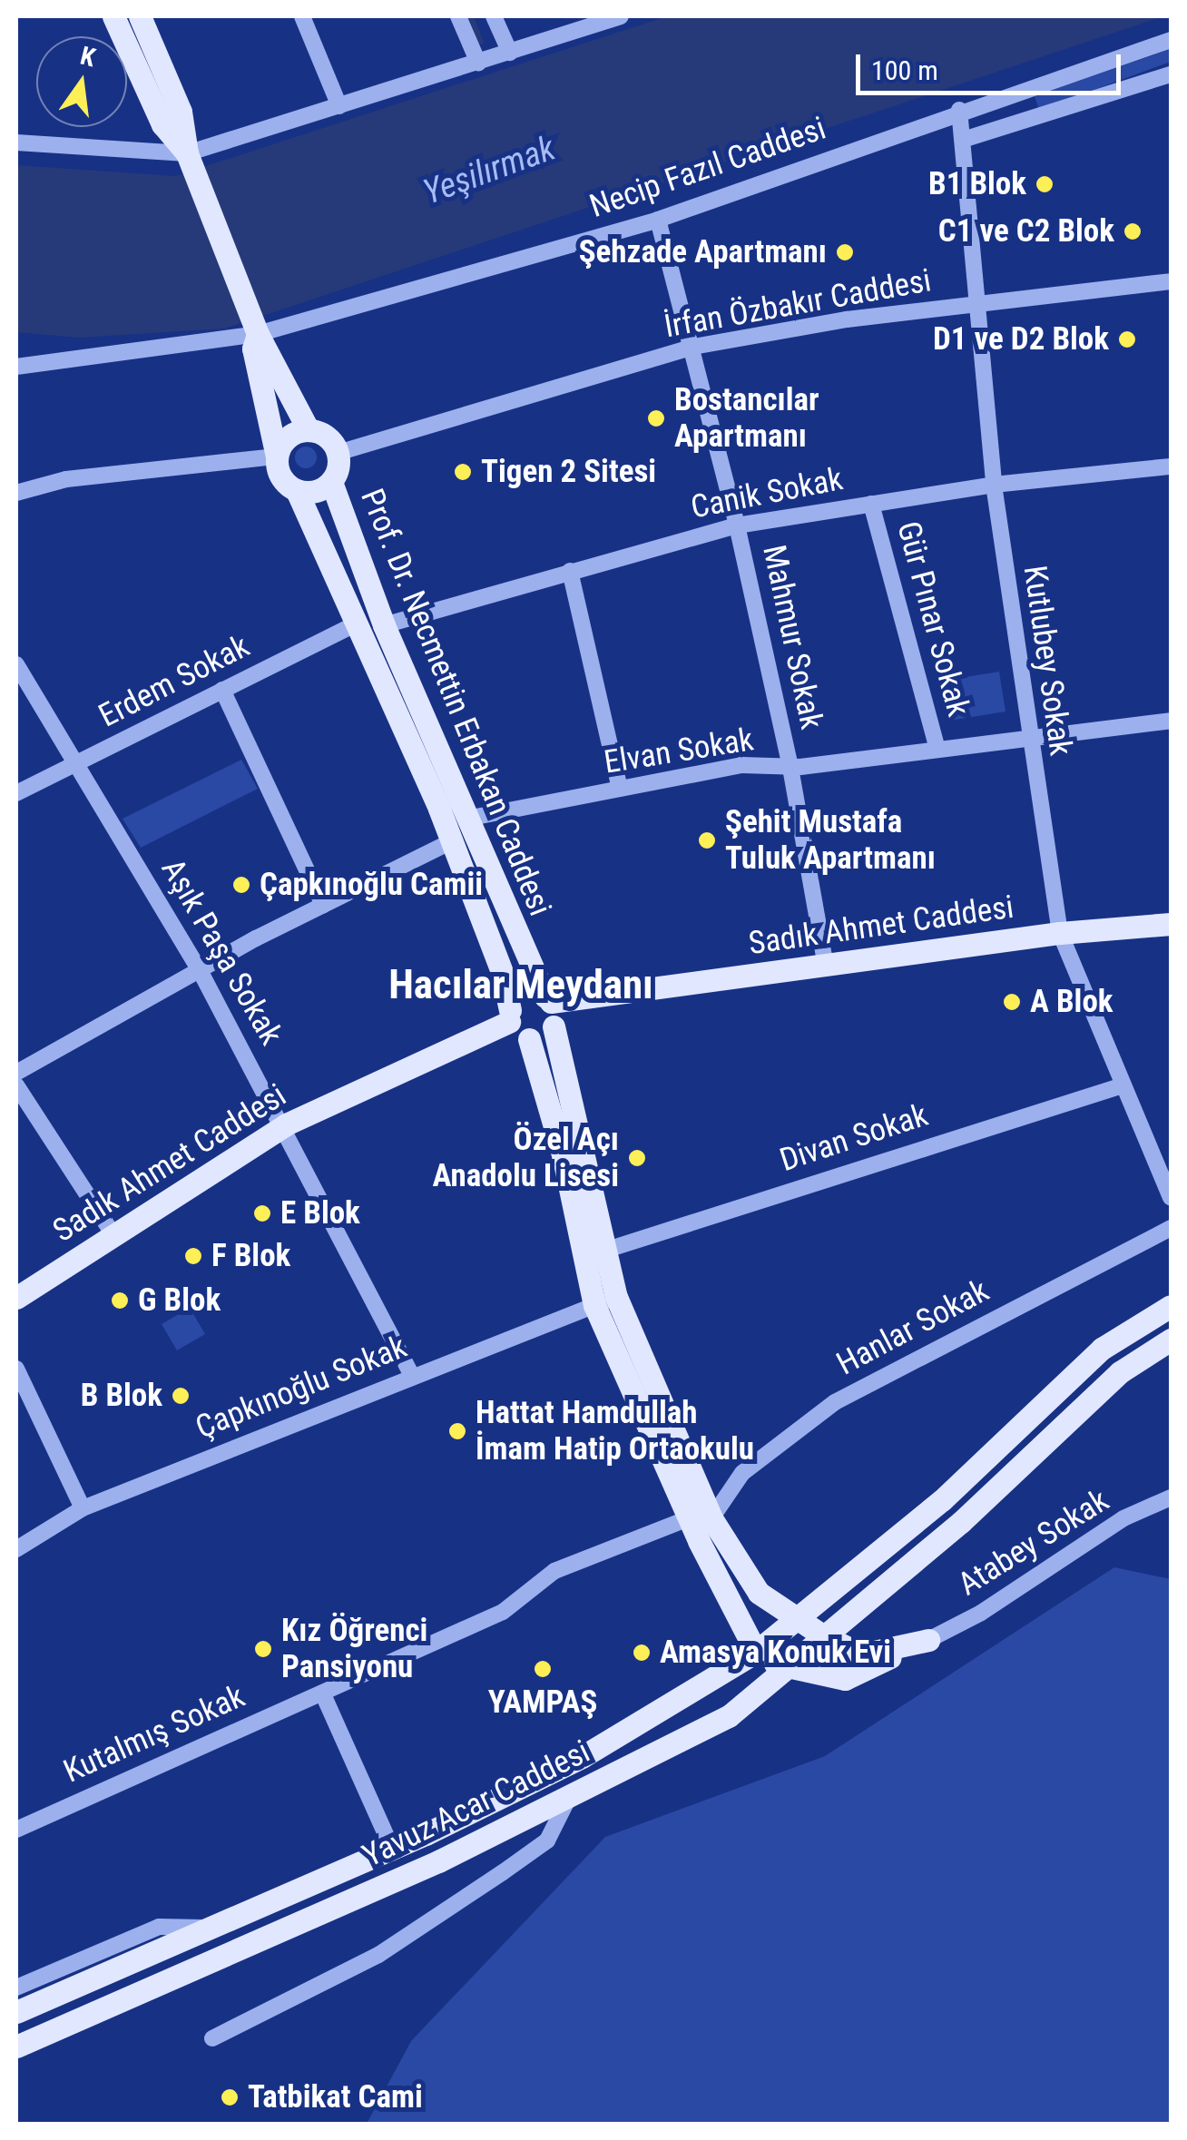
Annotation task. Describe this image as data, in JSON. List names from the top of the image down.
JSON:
{
  "streets": {
    "main road": ["Prof. Dr. Necmettin Erbakan Caddesi", "Sadık Ahmet Caddesi", "Yavuz Acar Caddesi"],
    "street": [
      "Necip Fazıl Caddesi",
      "İrfan Özbakır Caddesi",
      "Canik Sokak",
      "Gür Pınar Sokak",
      "Mahmur Sokak",
      "Kutlubey Sokak",
      "Erdem Sokak",
      "Elvan Sokak",
      "Aşık Paşa Sokak",
      "Divan Sokak",
      "Hanlar Sokak",
      "Çapkınoğlu Sokak",
      "Atabey Sokak",
      "Kutalmış Sokak"
    ]
  },
  "crossings": [
    ["Necip Fazıl Caddesi", "Mahmur Sokak"],
    ["Necip Fazıl Caddesi", "Kutlubey Sokak"],
    ["İrfan Özbakır Caddesi", "Mahmur Sokak"],
    ["İrfan Özbakır Caddesi", "Kutlubey Sokak"],
    ["İrfan Özbakır Caddesi", "Prof. Dr. Necmettin Erbakan Caddesi"],
    ["Canik Sokak", "Gür Pınar Sokak"],
    ["Canik Sokak", "Mahmur Sokak"],
    ["Canik Sokak", "Kutlubey Sokak"],
    ["Canik Sokak", "Prof. Dr. Necmettin Erbakan Caddesi"],
    ["Gür Pınar Sokak", "Elvan Sokak"],
    ["Mahmur Sokak", "Elvan Sokak"],
    ["Mahmur Sokak", "Sadık Ahmet Caddesi"],
    ["Kutlubey Sokak", "Elvan Sokak"],
    ["Kutlubey Sokak", "Sadık Ahmet Caddesi"],
    ["Kutlubey Sokak", "Divan Sokak"],
    ["Erdem Sokak", "Prof. Dr. Necmettin Erbakan Caddesi"],
    ["Erdem Sokak", "Aşık Paşa Sokak"],
    ["Prof. Dr. Necmettin Erbakan Caddesi", "Elvan Sokak"],
    ["Prof. Dr. Necmettin Erbakan Caddesi", "Sadık Ahmet Caddesi"],
    ["Prof. Dr. Necmettin Erbakan Caddesi", "Divan Sokak"],
    ["Prof. Dr. Necmettin Erbakan Caddesi", "Hanlar Sokak"],
    ["Prof. Dr. Necmettin Erbakan Caddesi", "Çapkınoğlu Sokak"],
    ["Prof. Dr. Necmettin Erbakan Caddesi", "Atabey Sokak"],
    ["Prof. Dr. Necmettin Erbakan Caddesi", "Kutalmış Sokak"],
    ["Prof. Dr. Necmettin Erbakan Caddesi", "Yavuz Acar Caddesi"],
    ["Sadık Ahmet Caddesi", "Aşık Paşa Sokak"],
    ["Aşık Paşa Sokak", "Çapkınoğlu Sokak"],
    ["Hanlar Sokak", "Kutalmış Sokak"]
  ],
  "districts": ["Hacılar Meydanı"],
  "water": ["Yeşilırmak"],
  "places": [
    "B1 Blok",
    "C1 ve C2 Blok",
    "Şehzade Apartmanı",
    "D1 ve D2 Blok",
    "Bostancılar Apartmanı",
    "Tigen 2 Sitesi",
    "Şehit Mustafa Tuluk Apartmanı",
    "Çapkınoğlu Camii",
    "A Blok",
    "Özel Açı Anadolu Lisesi",
    "E Blok",
    "F Blok",
    "G Blok",
    "B Blok",
    "Hattat Hamdullah İmam Hatip Ortaokulu",
    "Kız Öğrenci Pansiyonu",
    "Amasya Konuk Evi",
    "YAMPAŞ",
    "Tatbikat Cami"
  ],
  "scale_bar": "100 m",
  "north": "top"
}
